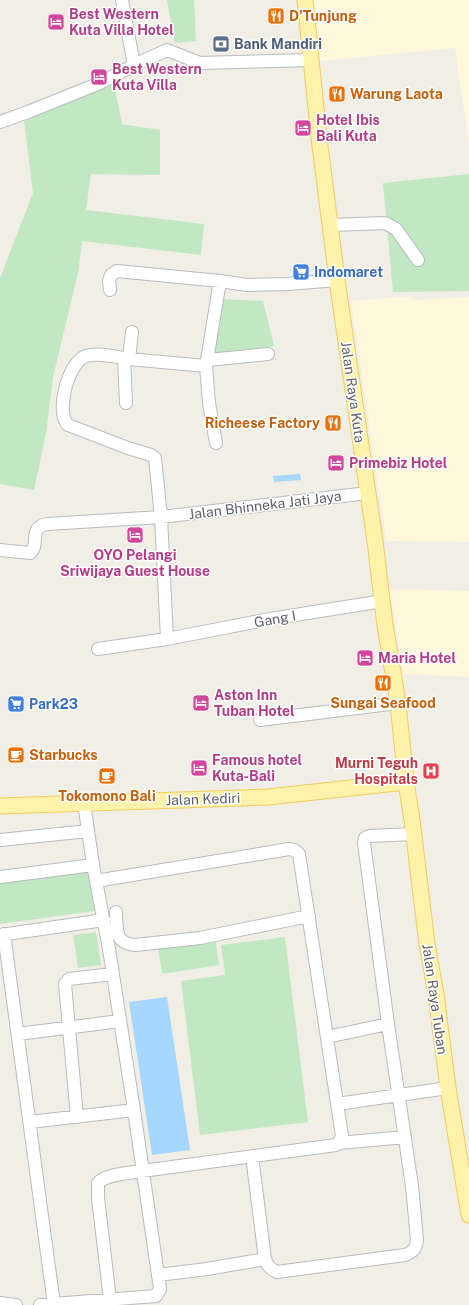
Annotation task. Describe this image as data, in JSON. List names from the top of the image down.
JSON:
{
  "streets": {
    "main road": ["Jalan Raya Kuta", "Jalan Kediri", "Jalan Raya Tuban"],
    "street": ["Jalan Bhinneka Jati Jaya", "Gang I"]
  },
  "crossings": [
    ["Jalan Raya Kuta", "Jalan Bhinneka Jati Jaya"],
    ["Jalan Raya Kuta", "Gang I"],
    ["Jalan Raya Kuta", "Jalan Kediri"],
    ["Jalan Raya Kuta", "Jalan Raya Tuban"],
    ["Jalan Kediri", "Jalan Raya Tuban"]
  ],
  "places": {
    "restaurant": [
      "D'Tunjung",
      "Warung Laota",
      "Richeese Factory",
      "Sungai Seafood"
    ],
    "hotel": [
      "Best Western Kuta Villa Hotel",
      "Best Western Kuta Villa",
      "Hotel Ibis Bali Kuta",
      "Primebiz Hotel",
      "OYO Pelangi Sriwijaya Guest House",
      "Maria Hotel",
      "Aston Inn Tuban Hotel",
      "Famous hotel Kuta-Bali"
    ],
    "bank": ["Bank Mandiri"],
    "supermarket": ["Indomaret", "Park23"],
    "cafe": ["Starbucks", "Tokomono Bali"],
    "hospital": ["Murni Teguh Hospitals"]
  }
}
